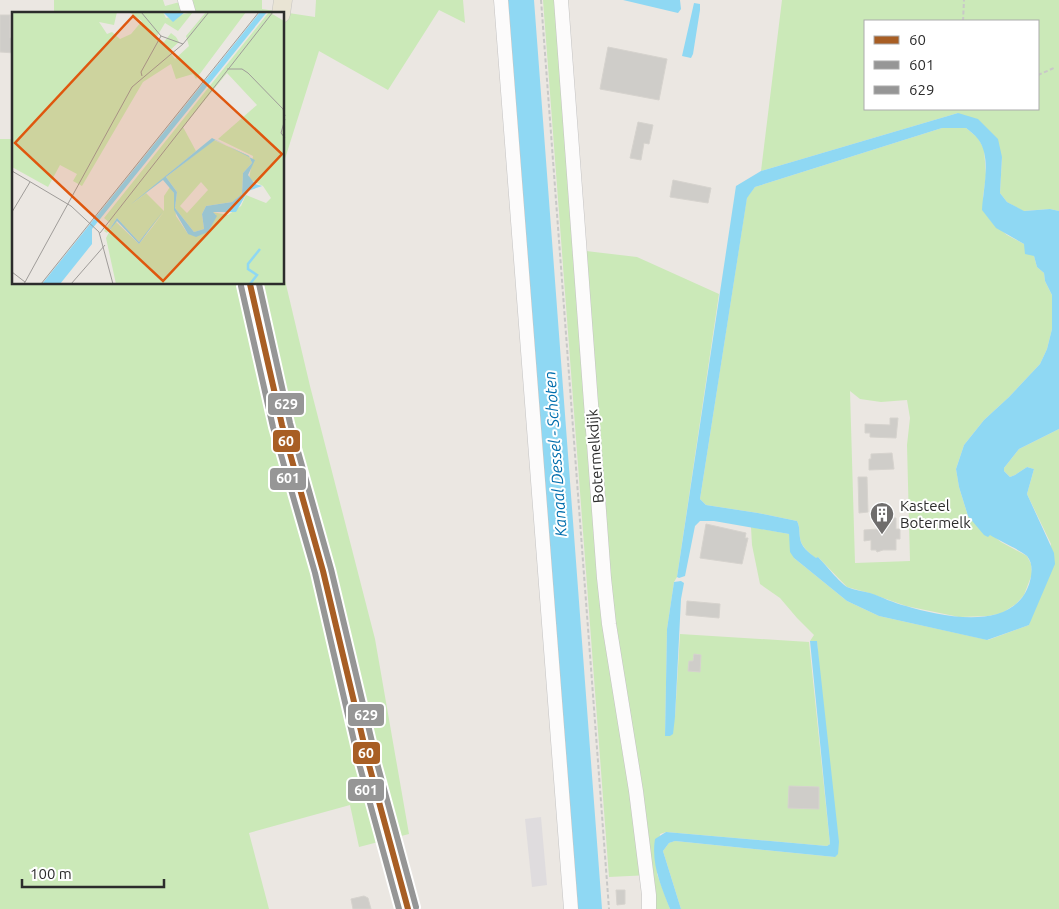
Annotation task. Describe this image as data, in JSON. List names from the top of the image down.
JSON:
{
  "streets": {
    "street": ["Botermelkdijk"]
  },
  "water": ["Kanaal Dessel - Schoten"],
  "places": {
    "building": ["Kasteel Botermelk"]
  },
  "lines": ["transit line 60", "transit line 629", "transit line 601"],
  "legend": ["60", "601", "629"],
  "scale_bar": "100 m"
}
